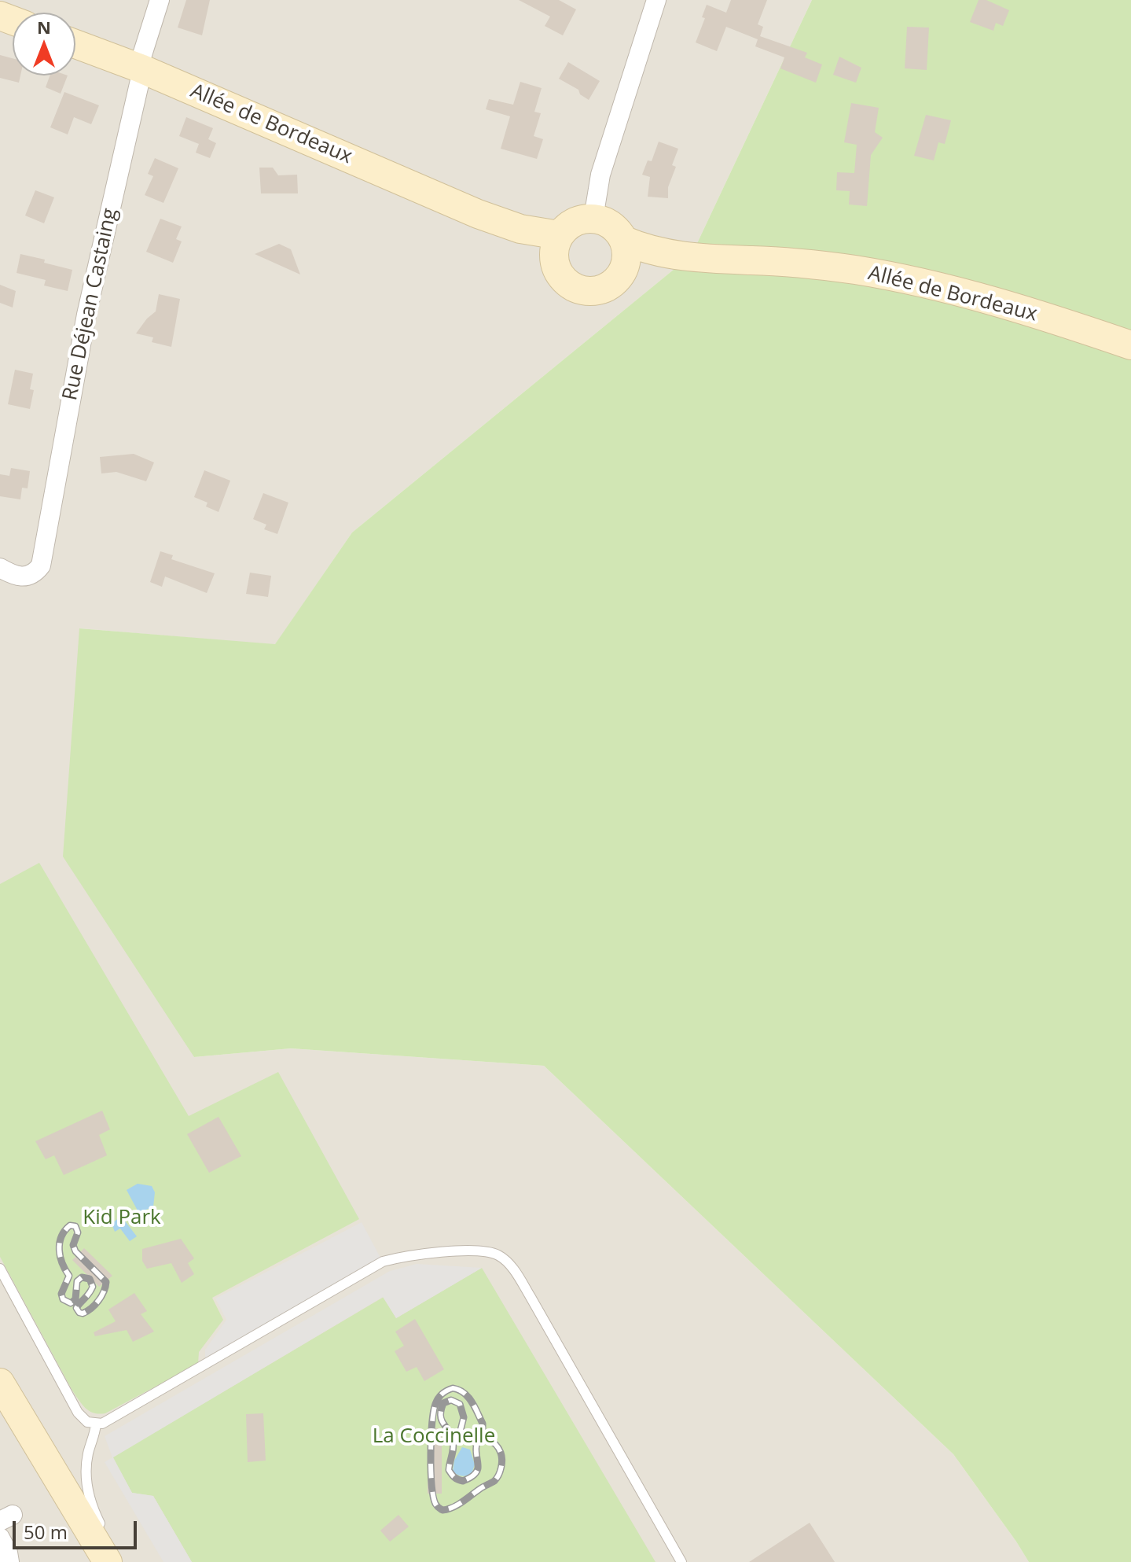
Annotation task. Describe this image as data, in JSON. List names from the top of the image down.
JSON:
{
  "streets": {
    "main road": ["Allée de Bordeaux"],
    "street": ["Rue Déjean Castaing"]
  },
  "crossings": [
    ["Allée de Bordeaux", "Rue Déjean Castaing"]
  ],
  "parks": ["Kid Park", "La Coccinelle"],
  "scale_bar": "50 m",
  "north": "top"
}
